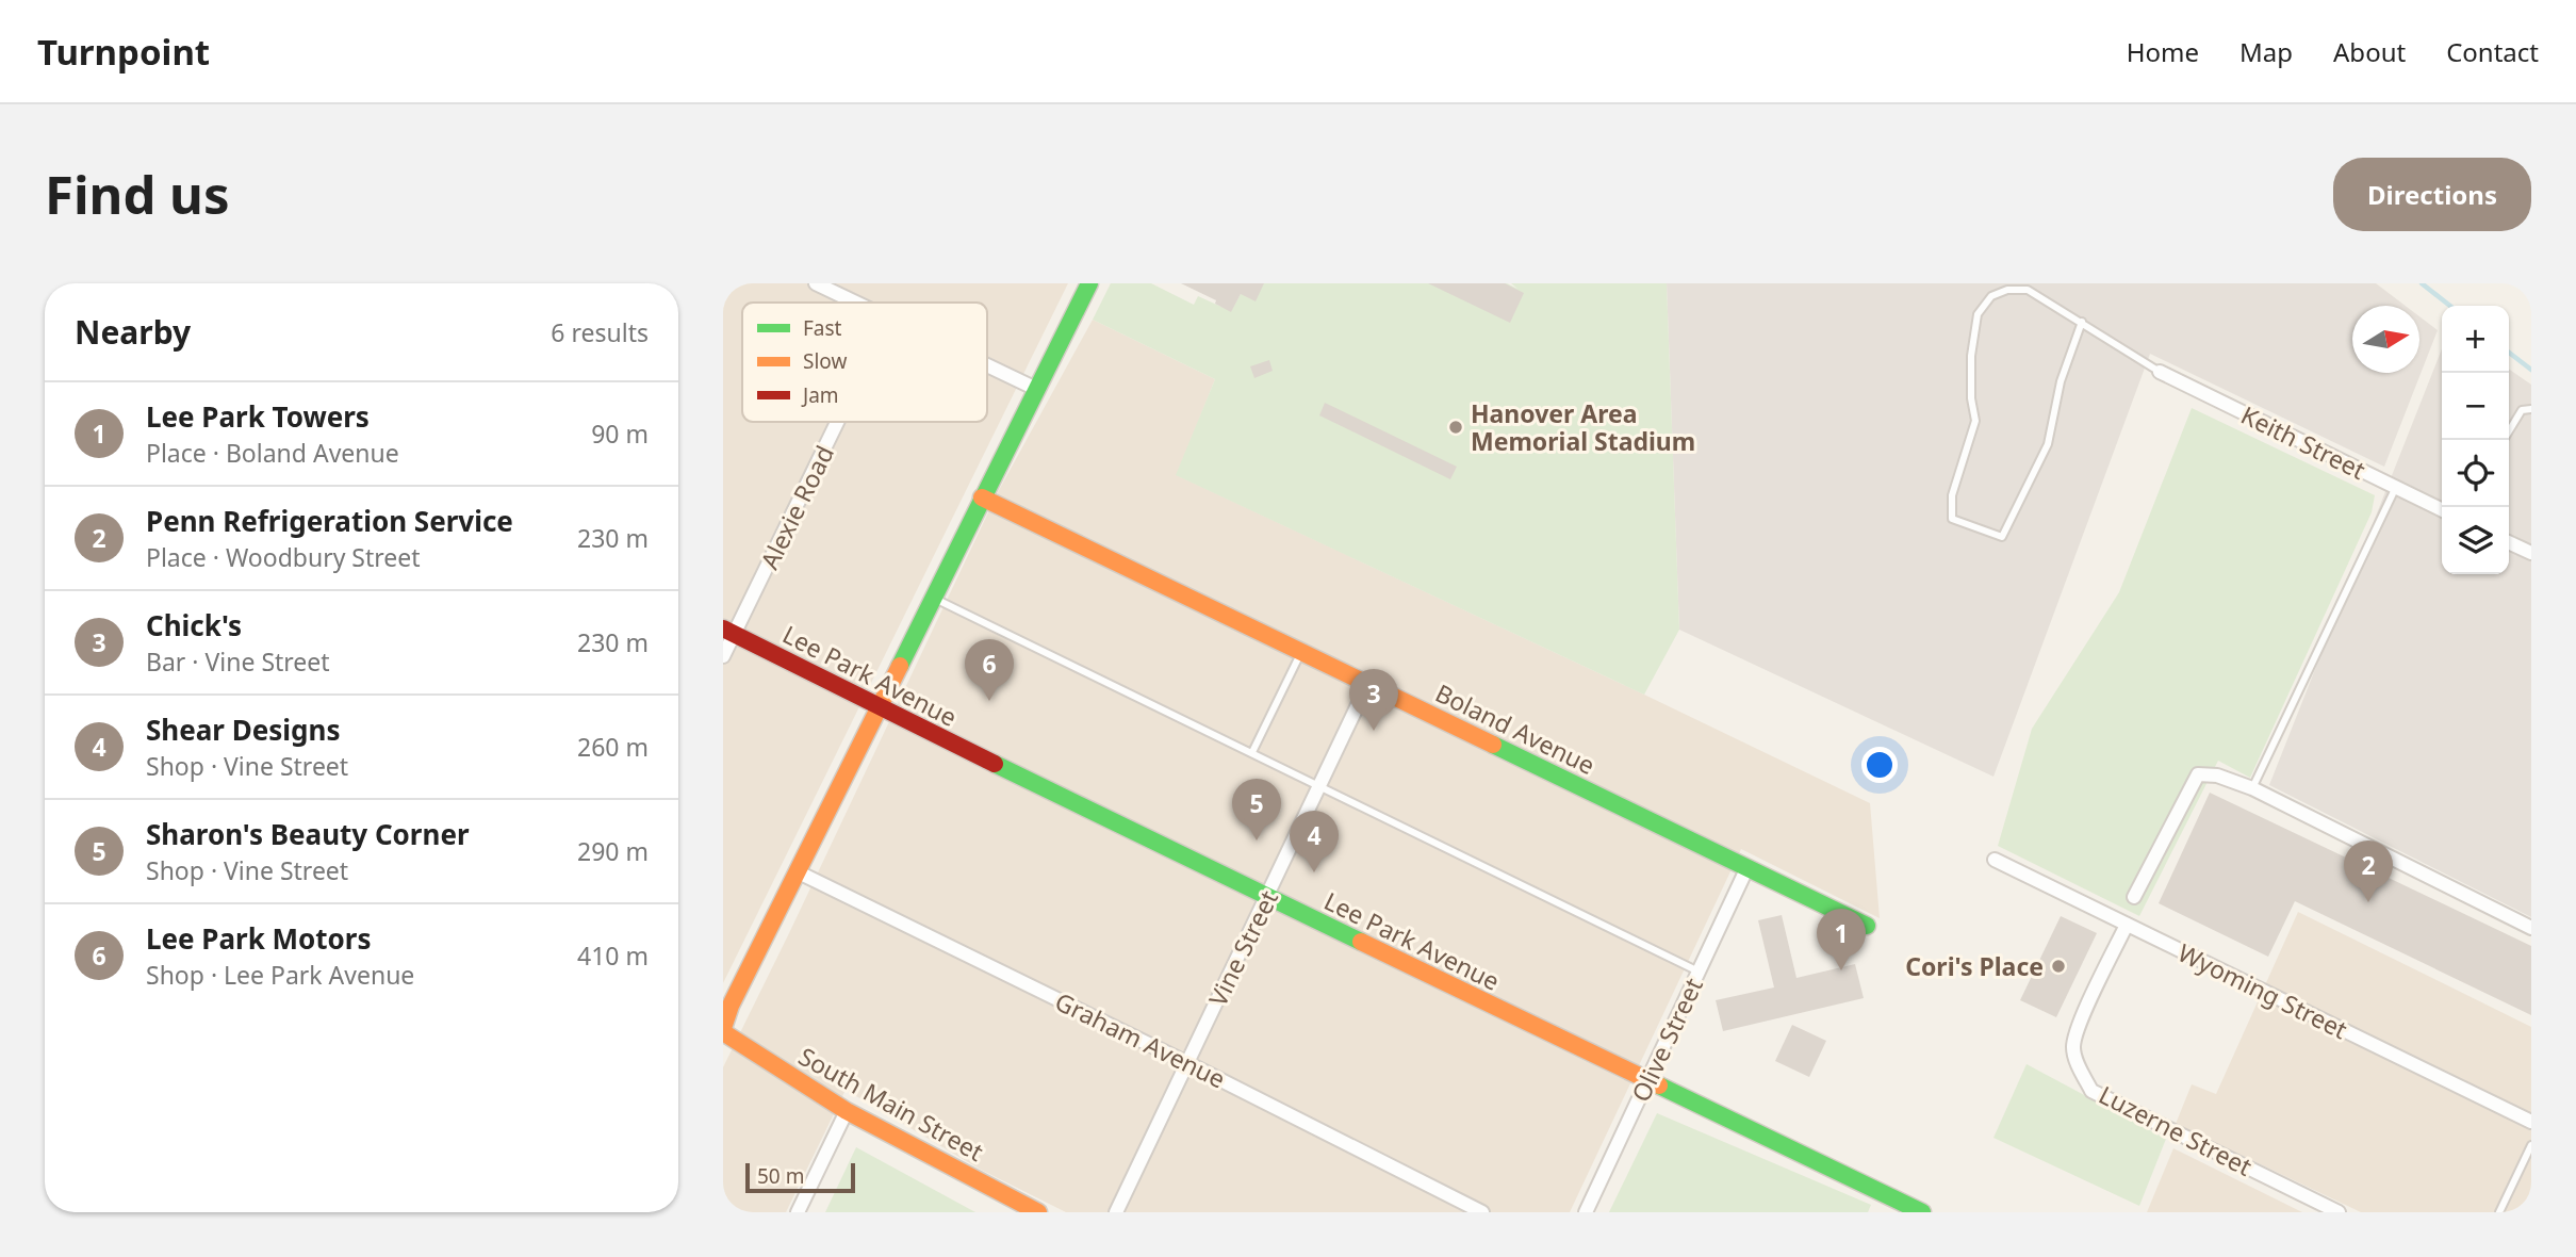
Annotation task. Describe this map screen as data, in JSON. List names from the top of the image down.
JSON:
{
  "streets": {
    "street": [
      "Keith Street",
      "Alexie Road",
      "Lee Park Avenue",
      "Boland Avenue",
      "Vine Street",
      "Wyoming Street",
      "Graham Avenue",
      "Olive Street",
      "South Main Street",
      "Luzerne Street"
    ]
  },
  "crossings": [
    ["Alexie Road", "Lee Park Avenue"],
    ["Lee Park Avenue", "Vine Street"],
    ["Lee Park Avenue", "Olive Street"],
    ["Boland Avenue", "Vine Street"],
    ["Boland Avenue", "Olive Street"],
    ["Vine Street", "Graham Avenue"],
    ["Wyoming Street", "Luzerne Street"]
  ],
  "places": ["Hanover Area Memorial Stadium", "Cori's Place"],
  "legend": ["Fast", "Slow", "Jam"],
  "scale_bar": "50 m",
  "north": "right",
  "page": {
    "header": "Turnpoint",
    "nav": [
      "Home",
      "Map",
      "About",
      "Contact"
    ],
    "buttons": "Directions",
    "title": "Find us",
    "heading": ["Nearby", "6 results"],
    "map_buttons": ["+", "−"],
    "list": [
      {
        "mark": "1",
        "name": "Lee Park Towers",
        "note": "Place · Boland Avenue",
        "value": "90 m"
      },
      {
        "mark": "2",
        "name": "Penn Refrigeration Service",
        "note": "Place · Woodbury Street",
        "value": "230 m"
      },
      {
        "mark": "3",
        "name": "Chick's",
        "note": "Bar · Vine Street",
        "value": "230 m"
      },
      {
        "mark": "4",
        "name": "Shear Designs",
        "note": "Shop · Vine Street",
        "value": "260 m"
      },
      {
        "mark": "5",
        "name": "Sharon's Beauty Corner",
        "note": "Shop · Vine Street",
        "value": "290 m"
      },
      {
        "mark": "6",
        "name": "Lee Park Motors",
        "note": "Shop · Lee Park Avenue",
        "value": "410 m"
      }
    ],
    "pins": [
      "6",
      "3",
      "5",
      "4",
      "2",
      "1"
    ],
    "scale": "50 m"
  }
}
